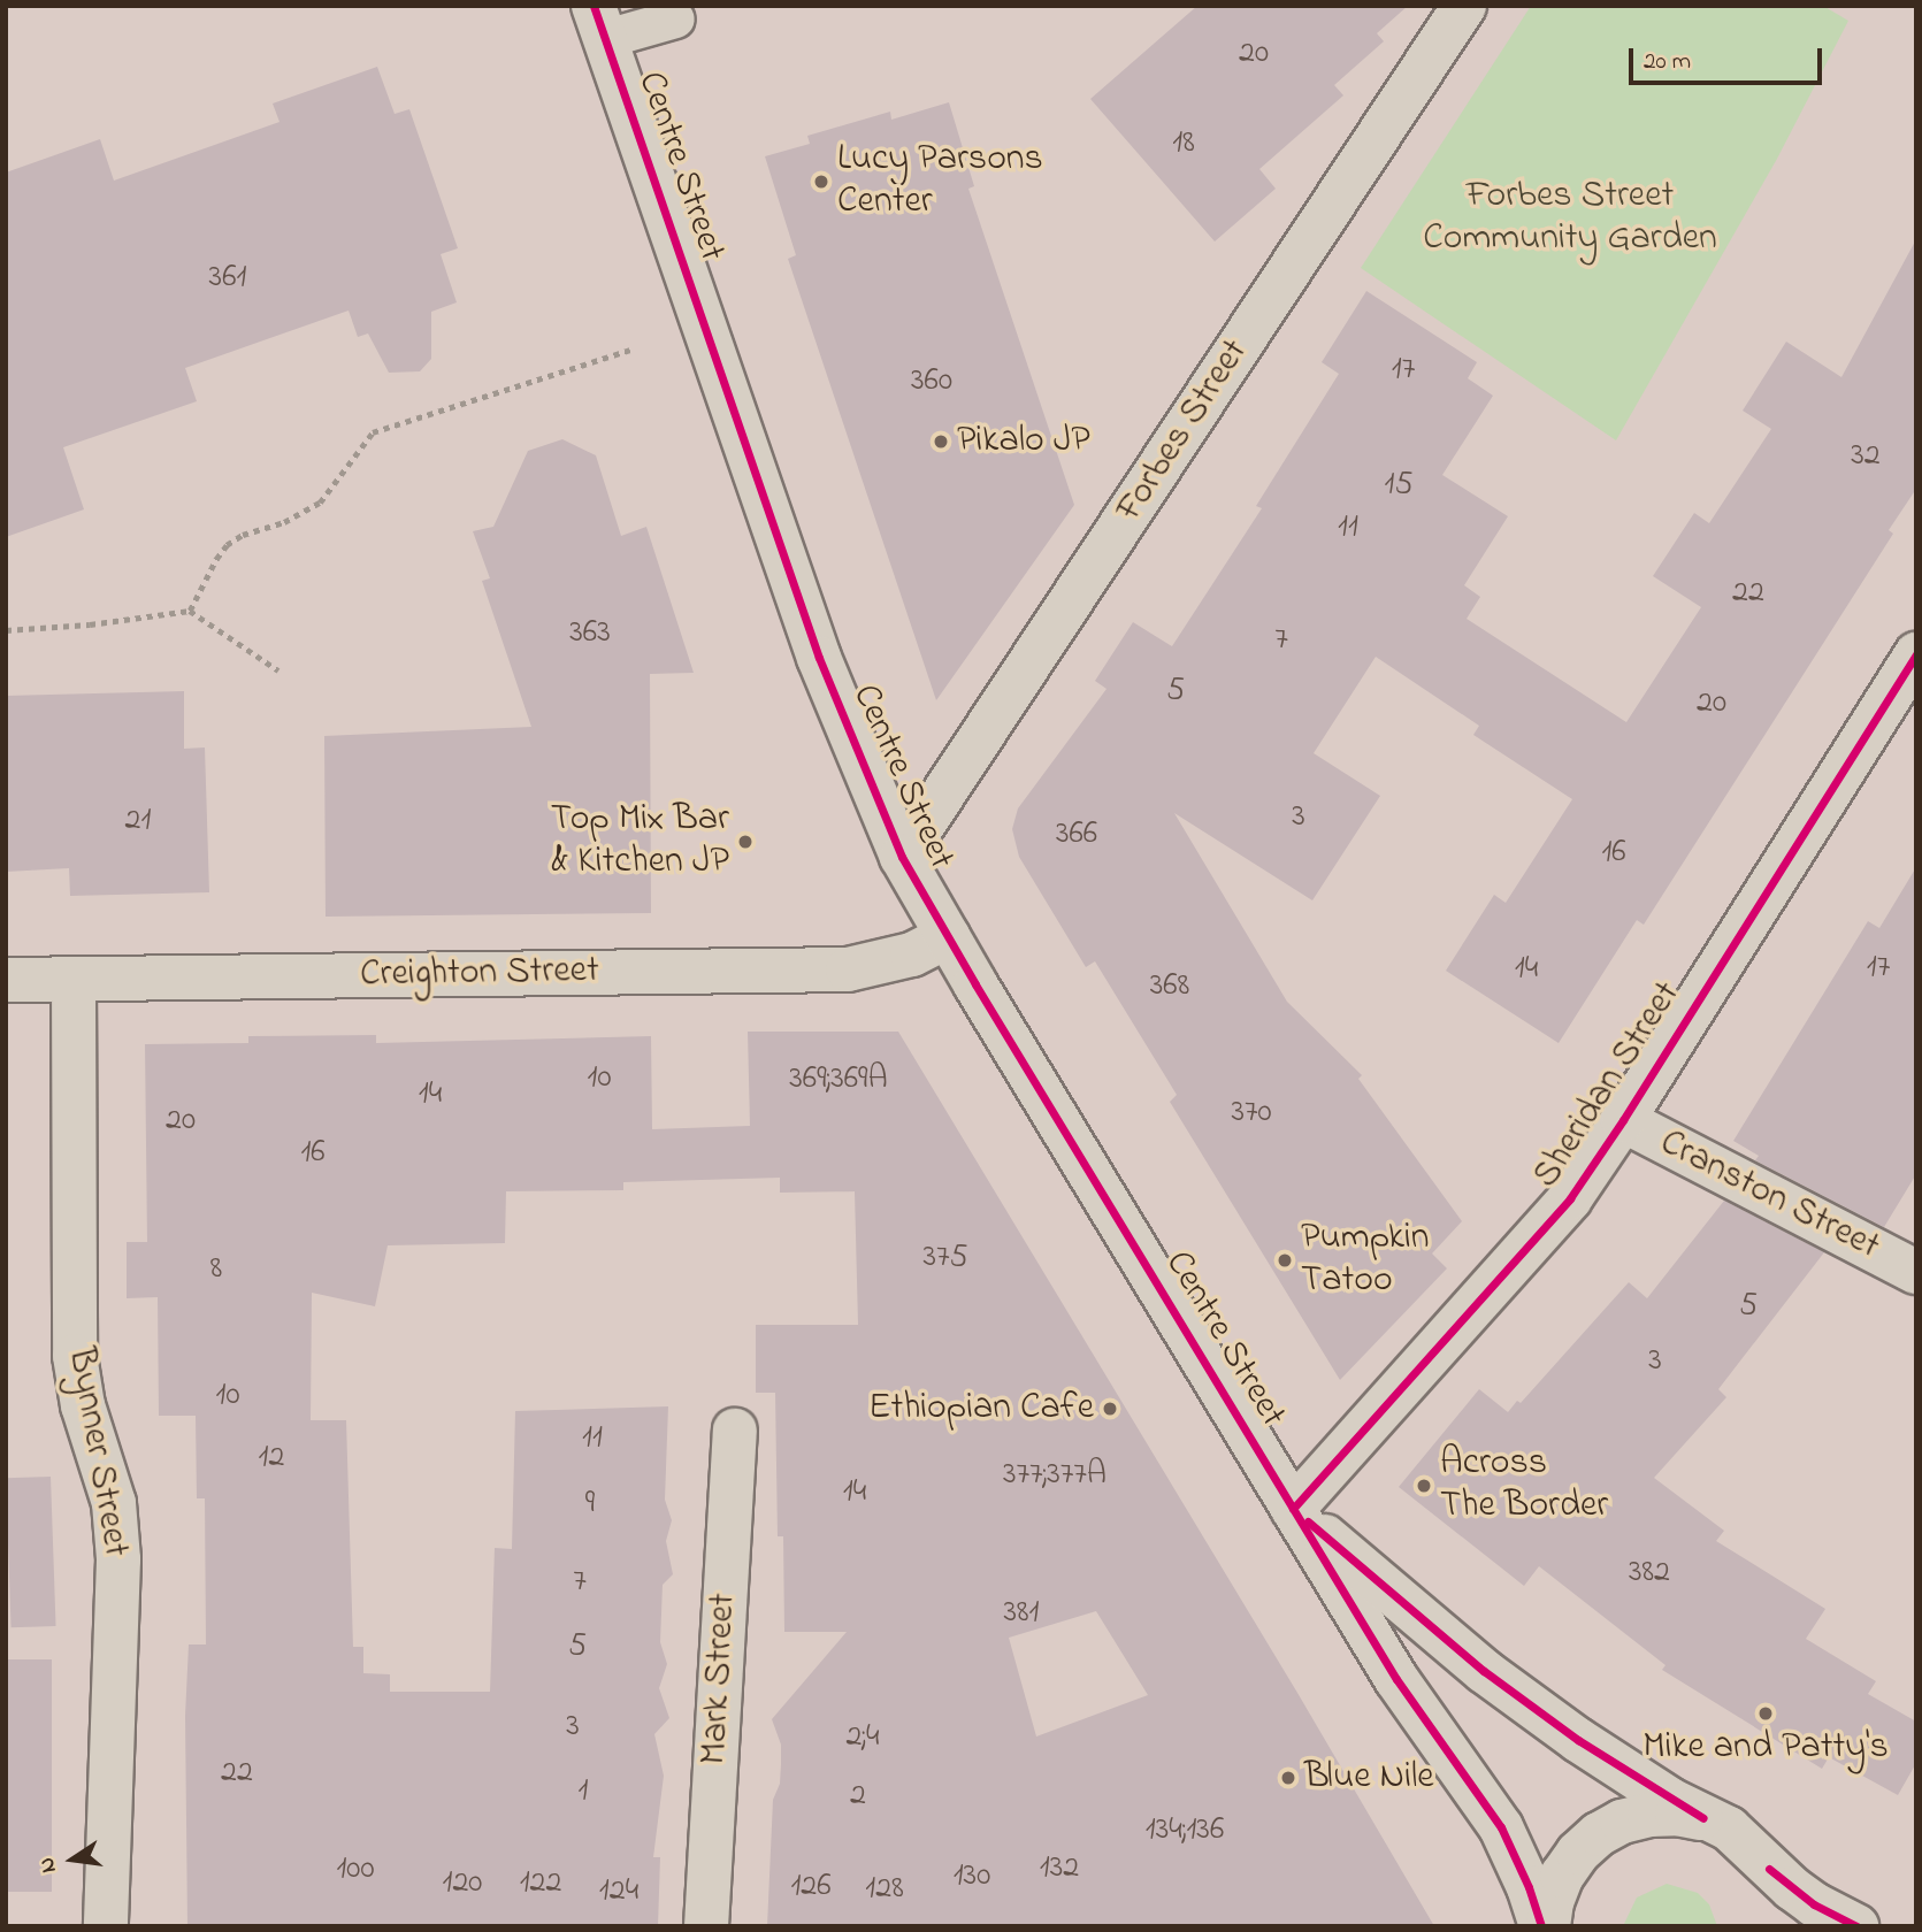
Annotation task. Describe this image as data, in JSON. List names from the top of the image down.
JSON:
{
  "streets": {
    "street": [
      "Centre Street",
      "Forbes Street",
      "Creighton Street",
      "Sheridan Street",
      "Cranston Street",
      "Bynner Street",
      "Mark Street"
    ]
  },
  "crossings": [
    ["Centre Street", "Forbes Street"],
    ["Centre Street", "Creighton Street"],
    ["Centre Street", "Sheridan Street"],
    ["Creighton Street", "Bynner Street"],
    ["Sheridan Street", "Cranston Street"]
  ],
  "parks": ["Forbes Street Community Garden"],
  "places": [
    "Lucy Parsons Center",
    "Pikalo JP",
    "Top Mix Bar & Kitchen JP",
    "Pumpkin Tatoo",
    "Ethiopian Cafe",
    "Across The Border",
    "Mike and Patty's",
    "Blue Nile"
  ],
  "house_numbers": [
    "20",
    "18",
    "361",
    "17",
    "360",
    "32",
    "15",
    "11",
    "22",
    "363",
    "7",
    "5",
    "20",
    "3",
    "21",
    "366",
    "16",
    "17",
    "14",
    "368",
    "10",
    "369;369A",
    "14",
    "370",
    "20",
    "16",
    "375",
    "8",
    "5",
    "3",
    "10",
    "11",
    "12",
    "377;377A",
    "14",
    "9",
    "382",
    "7",
    "381",
    "5",
    "3",
    "2;4",
    "22",
    "1",
    "2",
    "134;136",
    "132",
    "100",
    "130",
    "120",
    "122",
    "126",
    "128",
    "124"
  ],
  "scale_bar": "20 m",
  "north": "left"
}
